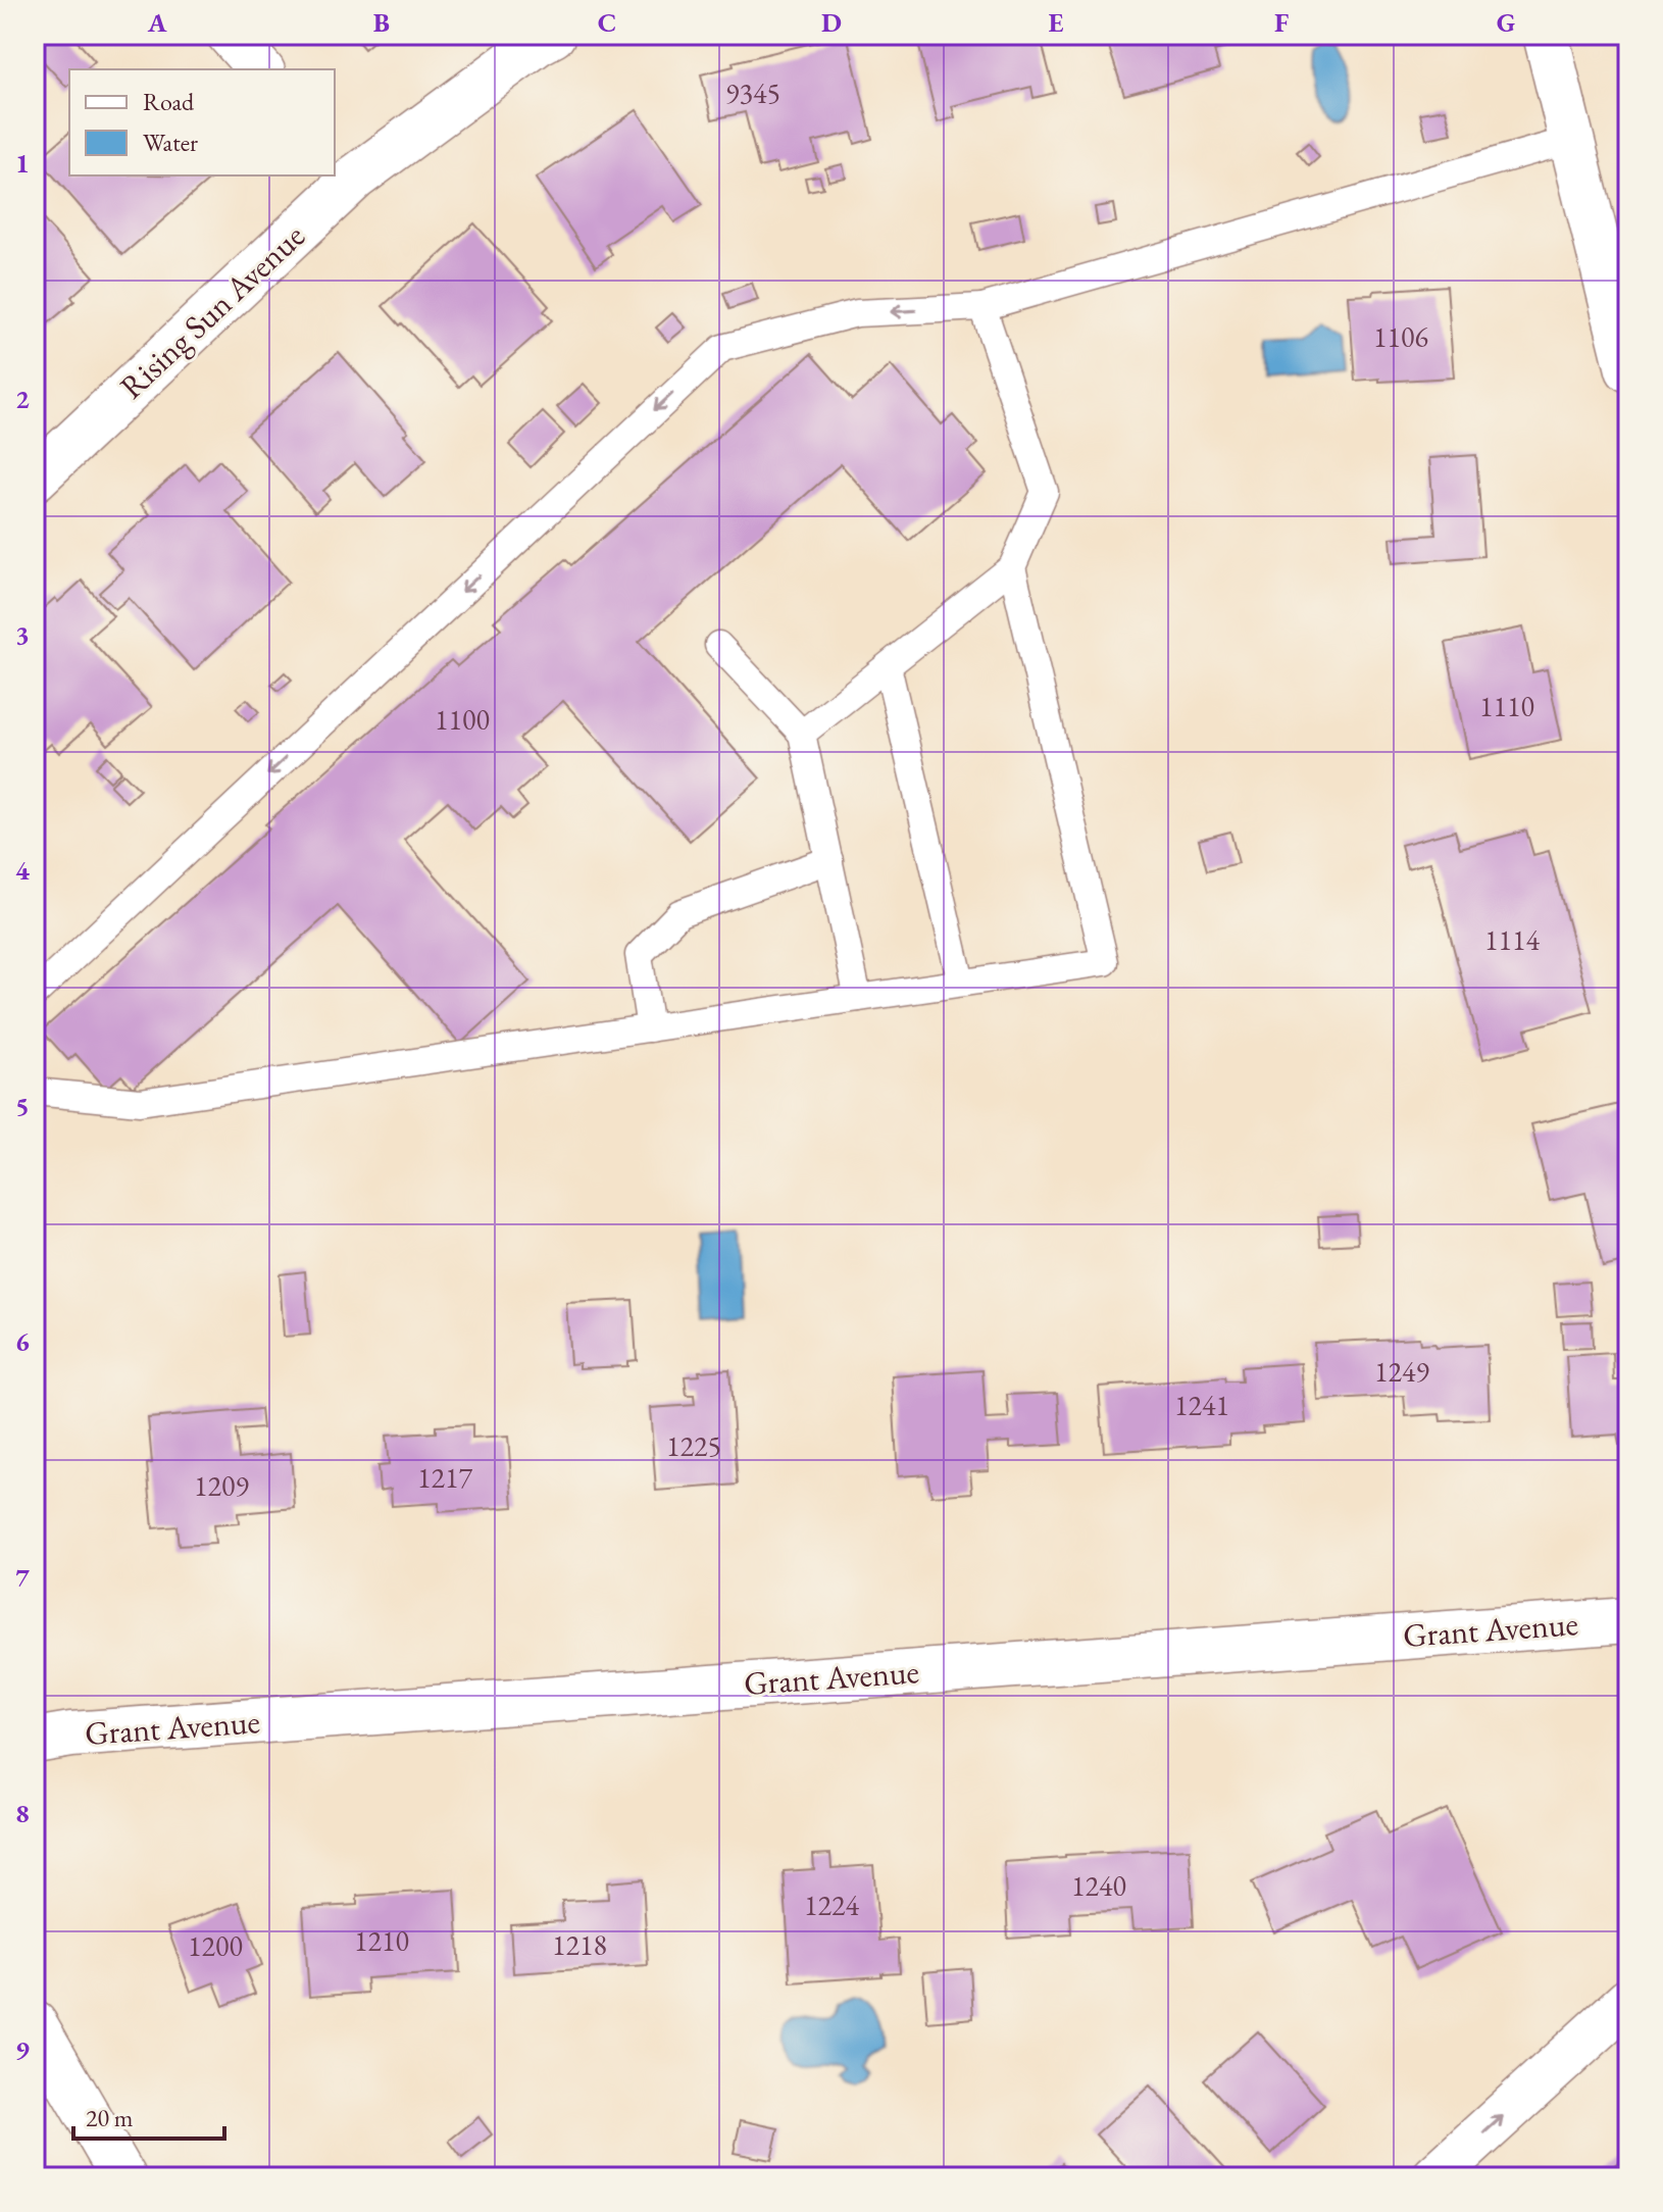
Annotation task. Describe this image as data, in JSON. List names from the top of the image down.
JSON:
{
  "streets": {
    "street": ["Rising Sun Avenue", "Grant Avenue"]
  },
  "house_numbers": [
    "9345",
    "1106",
    "1110",
    "1100",
    "1114",
    "1249",
    "1241",
    "1225",
    "1217",
    "1209",
    "1240",
    "1224",
    "1210",
    "1218",
    "1200"
  ],
  "legend": ["Road", "Water"],
  "scale_bar": "20 m",
  "grid": {
    "columns": [
      "A",
      "B",
      "C",
      "D",
      "E",
      "F",
      "G"
    ],
    "rows": [
      "1",
      "2",
      "3",
      "4",
      "5",
      "6",
      "7",
      "8",
      "9"
    ]
  }
}
